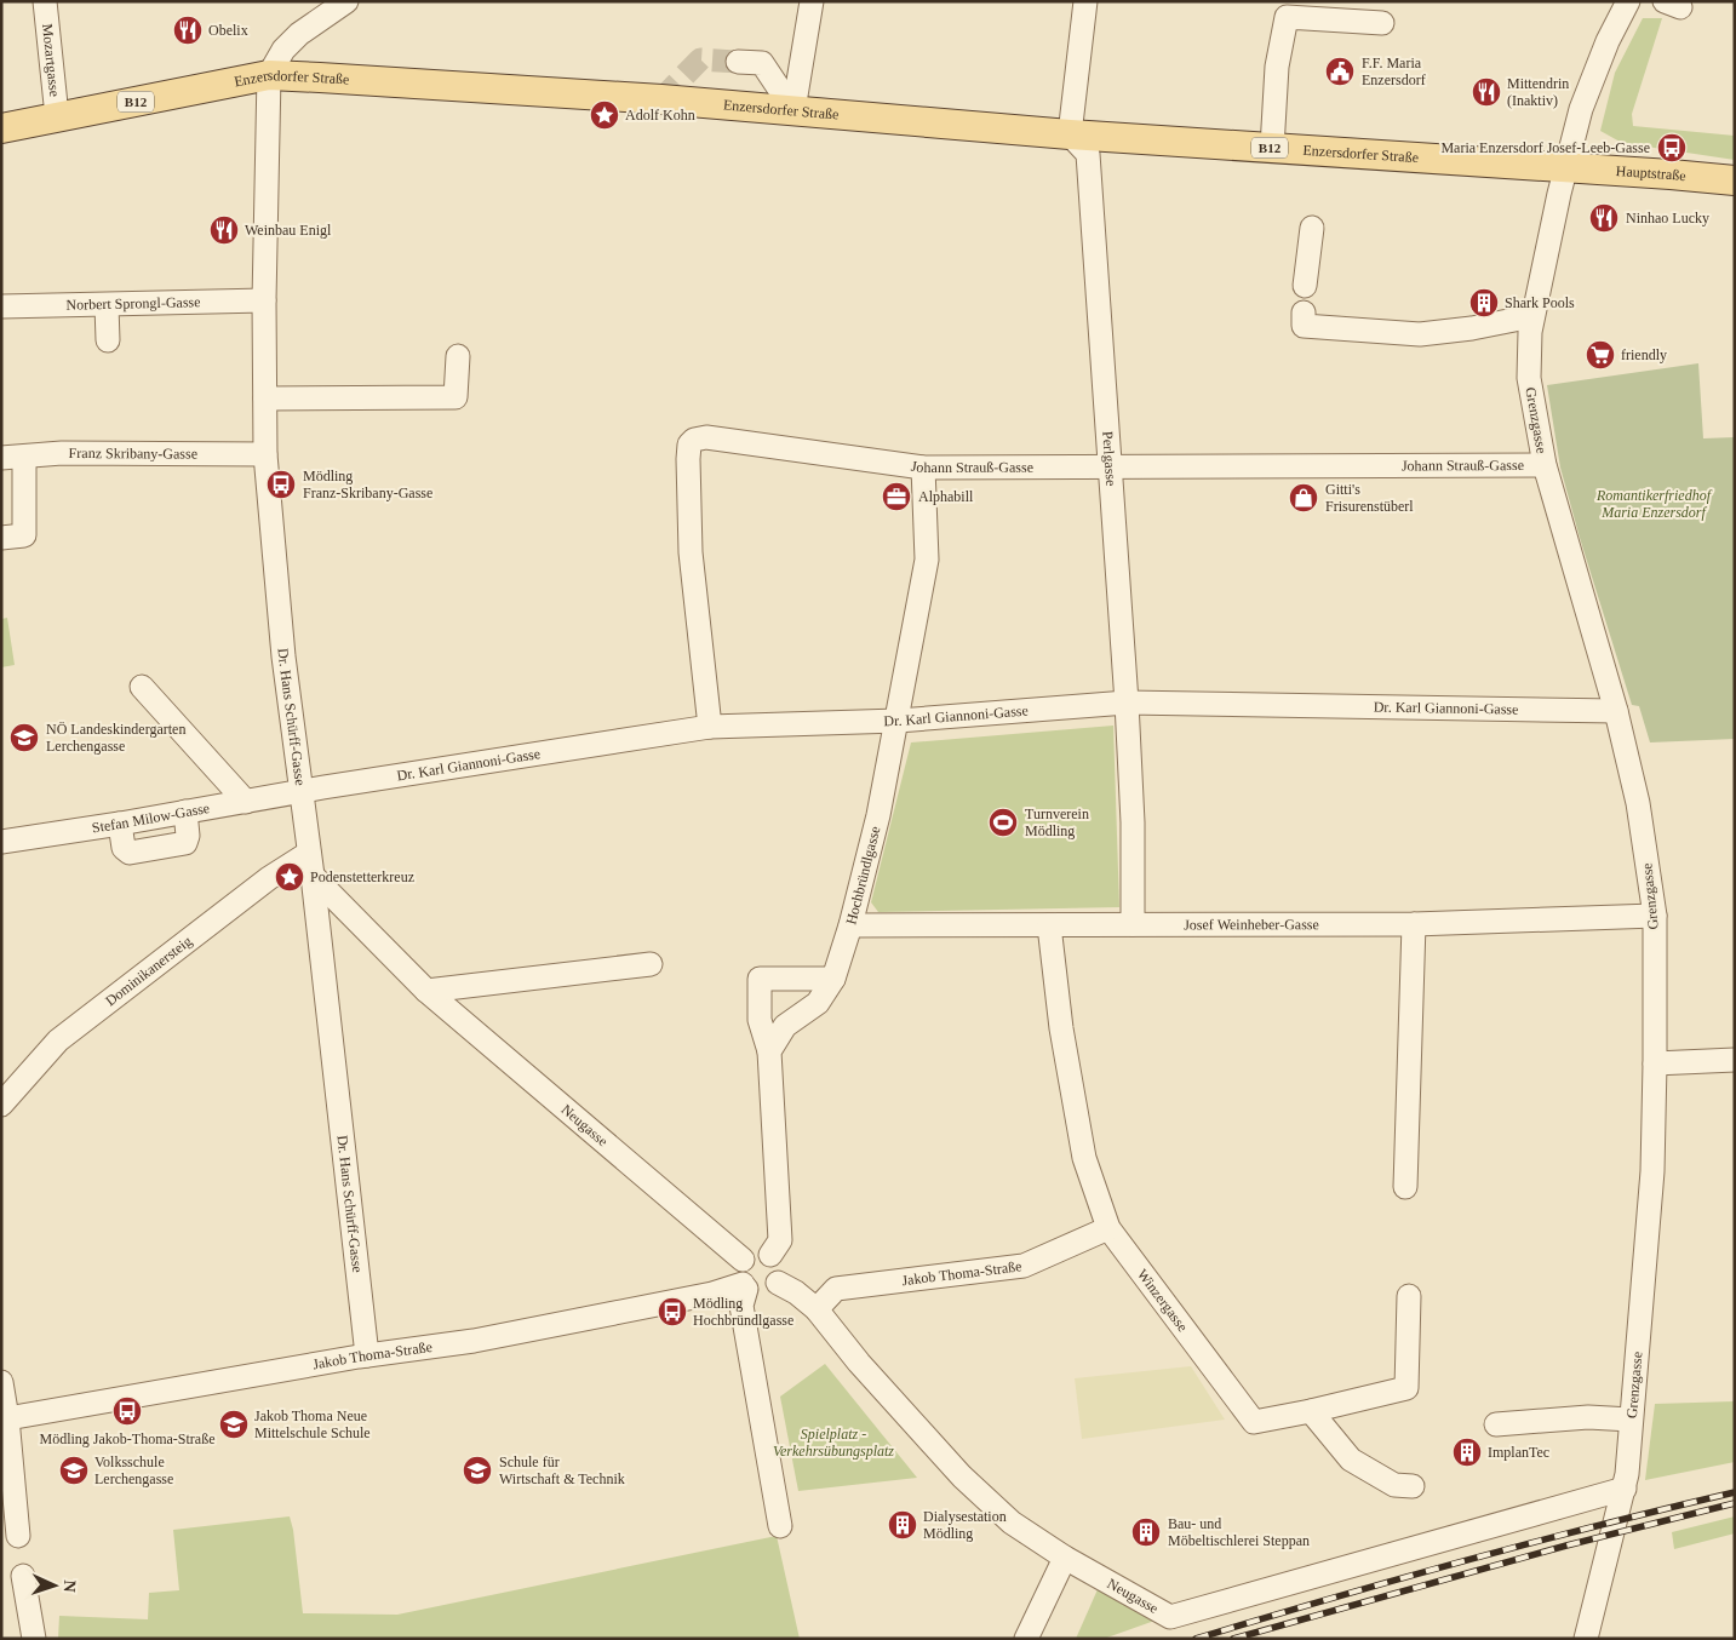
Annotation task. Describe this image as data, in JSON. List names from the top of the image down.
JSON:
{
  "streets": {
    "main road": ["Enzersdorfer Straße", "B12", "Hauptstraße"],
    "street": [
      "Mozartgasse",
      "Norbert Sprongl-Gasse",
      "Grenzgasse",
      "Franz Skribany-Gasse",
      "Perlgasse",
      "Johann Strauß-Gasse",
      "Dr. Karl Giannoni-Gasse",
      "Dr. Hans Schürff-Gasse",
      "Stefan Milow-Gasse",
      "Hochbründlgasse",
      "Josef Weinheber-Gasse",
      "Dominikanersteig",
      "Neugasse",
      "Jakob Thoma-Straße",
      "Winzergasse"
    ]
  },
  "crossings": [
    ["Mozartgasse", "Enzersdorfer Straße"],
    ["Enzersdorfer Straße", "Hauptstraße"],
    ["Enzersdorfer Straße", "Grenzgasse"],
    ["Enzersdorfer Straße", "Perlgasse"],
    ["Enzersdorfer Straße", "Dr. Hans Schürff-Gasse"],
    ["Hauptstraße", "Grenzgasse"],
    ["Norbert Sprongl-Gasse", "Dr. Hans Schürff-Gasse"],
    ["Grenzgasse", "Johann Strauß-Gasse"],
    ["Grenzgasse", "Dr. Karl Giannoni-Gasse"],
    ["Grenzgasse", "Josef Weinheber-Gasse"],
    ["Grenzgasse", "Neugasse"],
    ["Franz Skribany-Gasse", "Dr. Hans Schürff-Gasse"],
    ["Perlgasse", "Johann Strauß-Gasse"],
    ["Perlgasse", "Dr. Karl Giannoni-Gasse"],
    ["Perlgasse", "Josef Weinheber-Gasse"],
    ["Johann Strauß-Gasse", "Dr. Karl Giannoni-Gasse"],
    ["Johann Strauß-Gasse", "Hochbründlgasse"],
    ["Dr. Karl Giannoni-Gasse", "Dr. Hans Schürff-Gasse"],
    ["Dr. Karl Giannoni-Gasse", "Stefan Milow-Gasse"],
    ["Dr. Karl Giannoni-Gasse", "Hochbründlgasse"],
    ["Dr. Hans Schürff-Gasse", "Stefan Milow-Gasse"],
    ["Dr. Hans Schürff-Gasse", "Dominikanersteig"],
    ["Dr. Hans Schürff-Gasse", "Neugasse"],
    ["Dr. Hans Schürff-Gasse", "Jakob Thoma-Straße"],
    ["Hochbründlgasse", "Josef Weinheber-Gasse"],
    ["Josef Weinheber-Gasse", "Winzergasse"],
    ["Neugasse", "Jakob Thoma-Straße"],
    ["Jakob Thoma-Straße", "Winzergasse"]
  ],
  "parks": ["Romantikerfriedhof Maria Enzersdorf", "Spielplatz - Verkehrsübungsplatz"],
  "places": {
    "restaurant": [
      "Obelix",
      "Mittendrin (Inaktiv)",
      "Ninhao Lucky",
      "Weinbau Enigl"
    ],
    "public building": ["F.F. Maria Enzersdorf"],
    "place": ["Adolf Kohn", "Podenstetterkreuz"],
    "bus stop": [
      "Maria Enzersdorf Josef-Leeb-Gasse",
      "Mödling Franz-Skribany-Gasse",
      "Mödling Hochbründlgasse",
      "Mödling Jakob-Thoma-Straße"
    ],
    "building": [
      "Shark Pools",
      "ImplanTec",
      "Dialysestation Mödling",
      "Bau- und Möbeltischlerei Steppan"
    ],
    "supermarket": ["friendly"],
    "office": ["Alphabill"],
    "shop": ["Gitti's Frisurenstüberl"],
    "school or university": [
      "NÖ Landeskindergarten Lerchengasse",
      "Jakob Thoma Neue Mittelschule Schule",
      "Volksschule Lerchengasse",
      "Schule für Wirtschaft & Technik"
    ],
    "sports": ["Turnverein Mödling"]
  },
  "north": "right"
}
